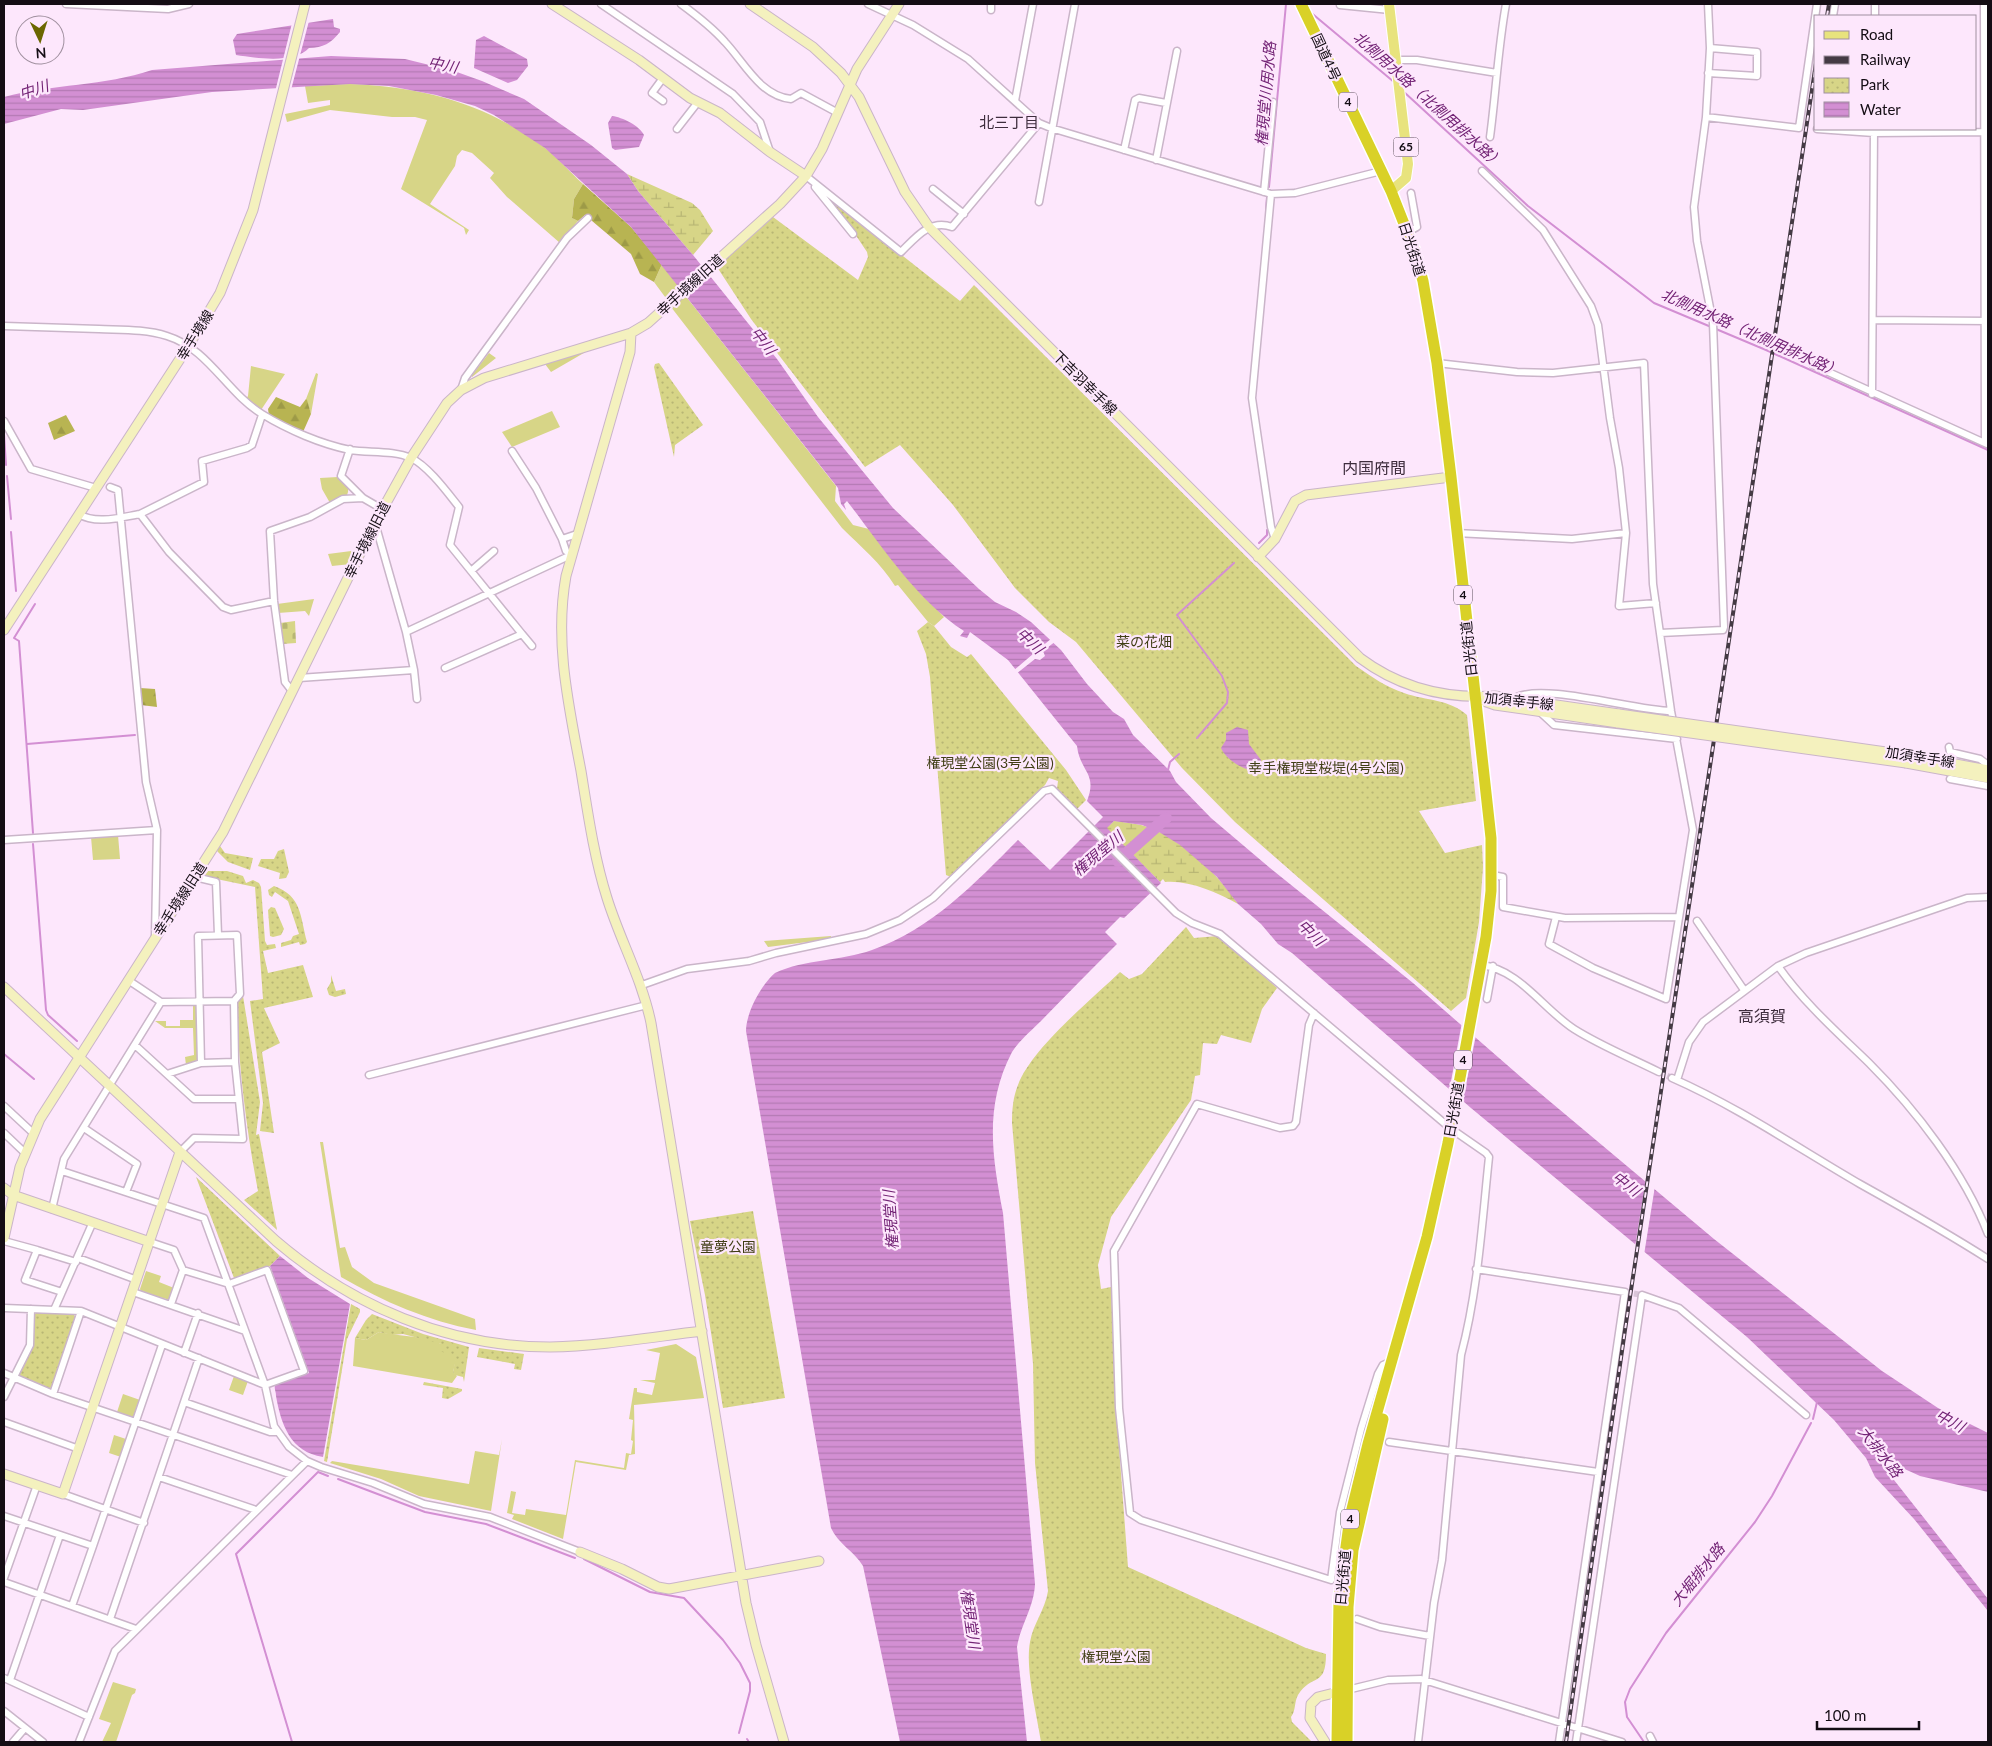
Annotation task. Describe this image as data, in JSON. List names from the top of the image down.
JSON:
{
  "streets": {
    "highway": ["国道4号", "4", "日光街道"],
    "main road": ["65"],
    "street": [
      "幸手境線旧道",
      "幸手境線",
      "下吉羽幸手線",
      "加須幸手線"
    ]
  },
  "crossings": [
    ["国道4号", "65"],
    ["国道4号", "日光街道"],
    ["65", "日光街道"],
    ["日光街道", "下吉羽幸手線"],
    ["日光街道", "加須幸手線"],
    ["幸手境線旧道", "下吉羽幸手線"],
    ["下吉羽幸手線", "加須幸手線"]
  ],
  "districts": ["北三丁目", "内国府間", "高須賀"],
  "water": [
    "中川",
    "権現堂川用水路",
    "北側用水路（北側用排水路）",
    "権現堂川",
    "大排水路",
    "大堀排水路"
  ],
  "parks": [
    "菜の花畑",
    "権現堂公園(3号公園)",
    "幸手権現堂桜堤(4号公園)",
    "童夢公園",
    "権現堂公園"
  ],
  "legend": [
    "Road",
    "Railway",
    "Park",
    "Water"
  ],
  "scale_bar": "100 m",
  "north": "bottom"
}
